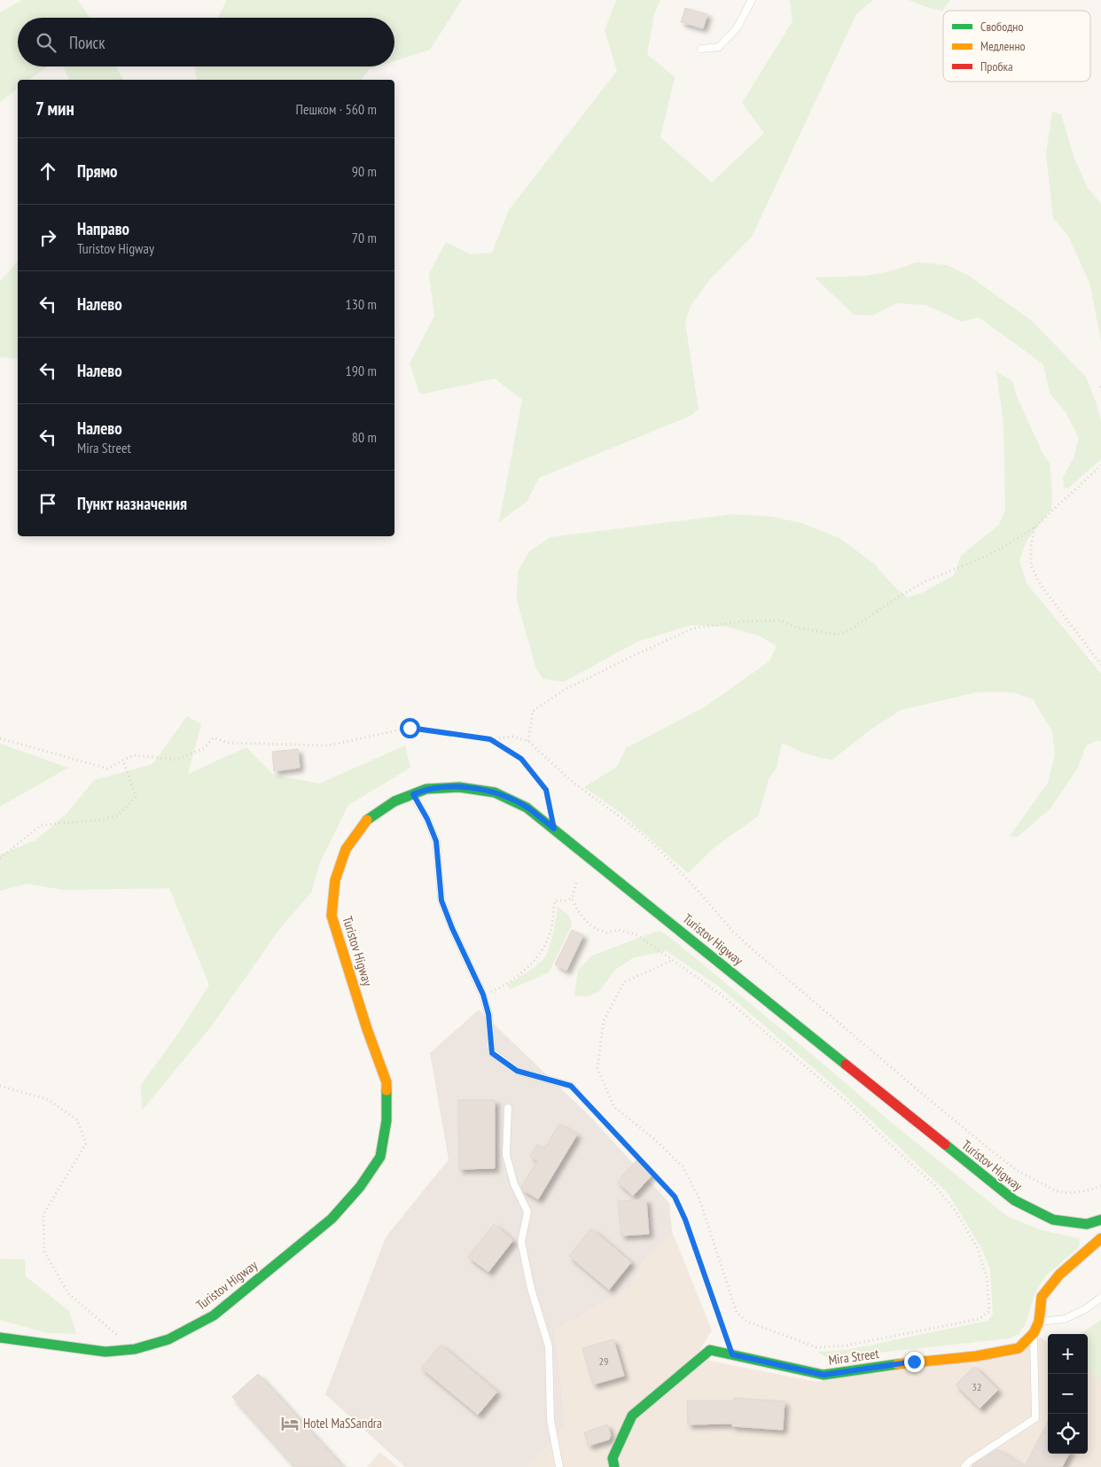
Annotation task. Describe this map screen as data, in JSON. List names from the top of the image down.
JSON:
{
  "streets": {
    "main road": ["Turistov Higway", "Mira Street"]
  },
  "places": {
    "hotel": ["Hotel MaSSandra"]
  },
  "house_numbers": ["29", "32"],
  "legend": ["Свободно", "Медленно", "Пробка"],
  "page": {
    "search": "Поиск",
    "heading": ["7 мин", "Пешком · 560 m"],
    "list": [
      ["Прямо", "90 m"],
      ["Направо", "Turistov Higway", "70 m"],
      ["Налево", "130 m"],
      ["Налево", "190 m"],
      ["Налево", "Mira Street", "80 m"],
      "Пункт назначения"
    ],
    "map_buttons": ["+", "−"]
  }
}
